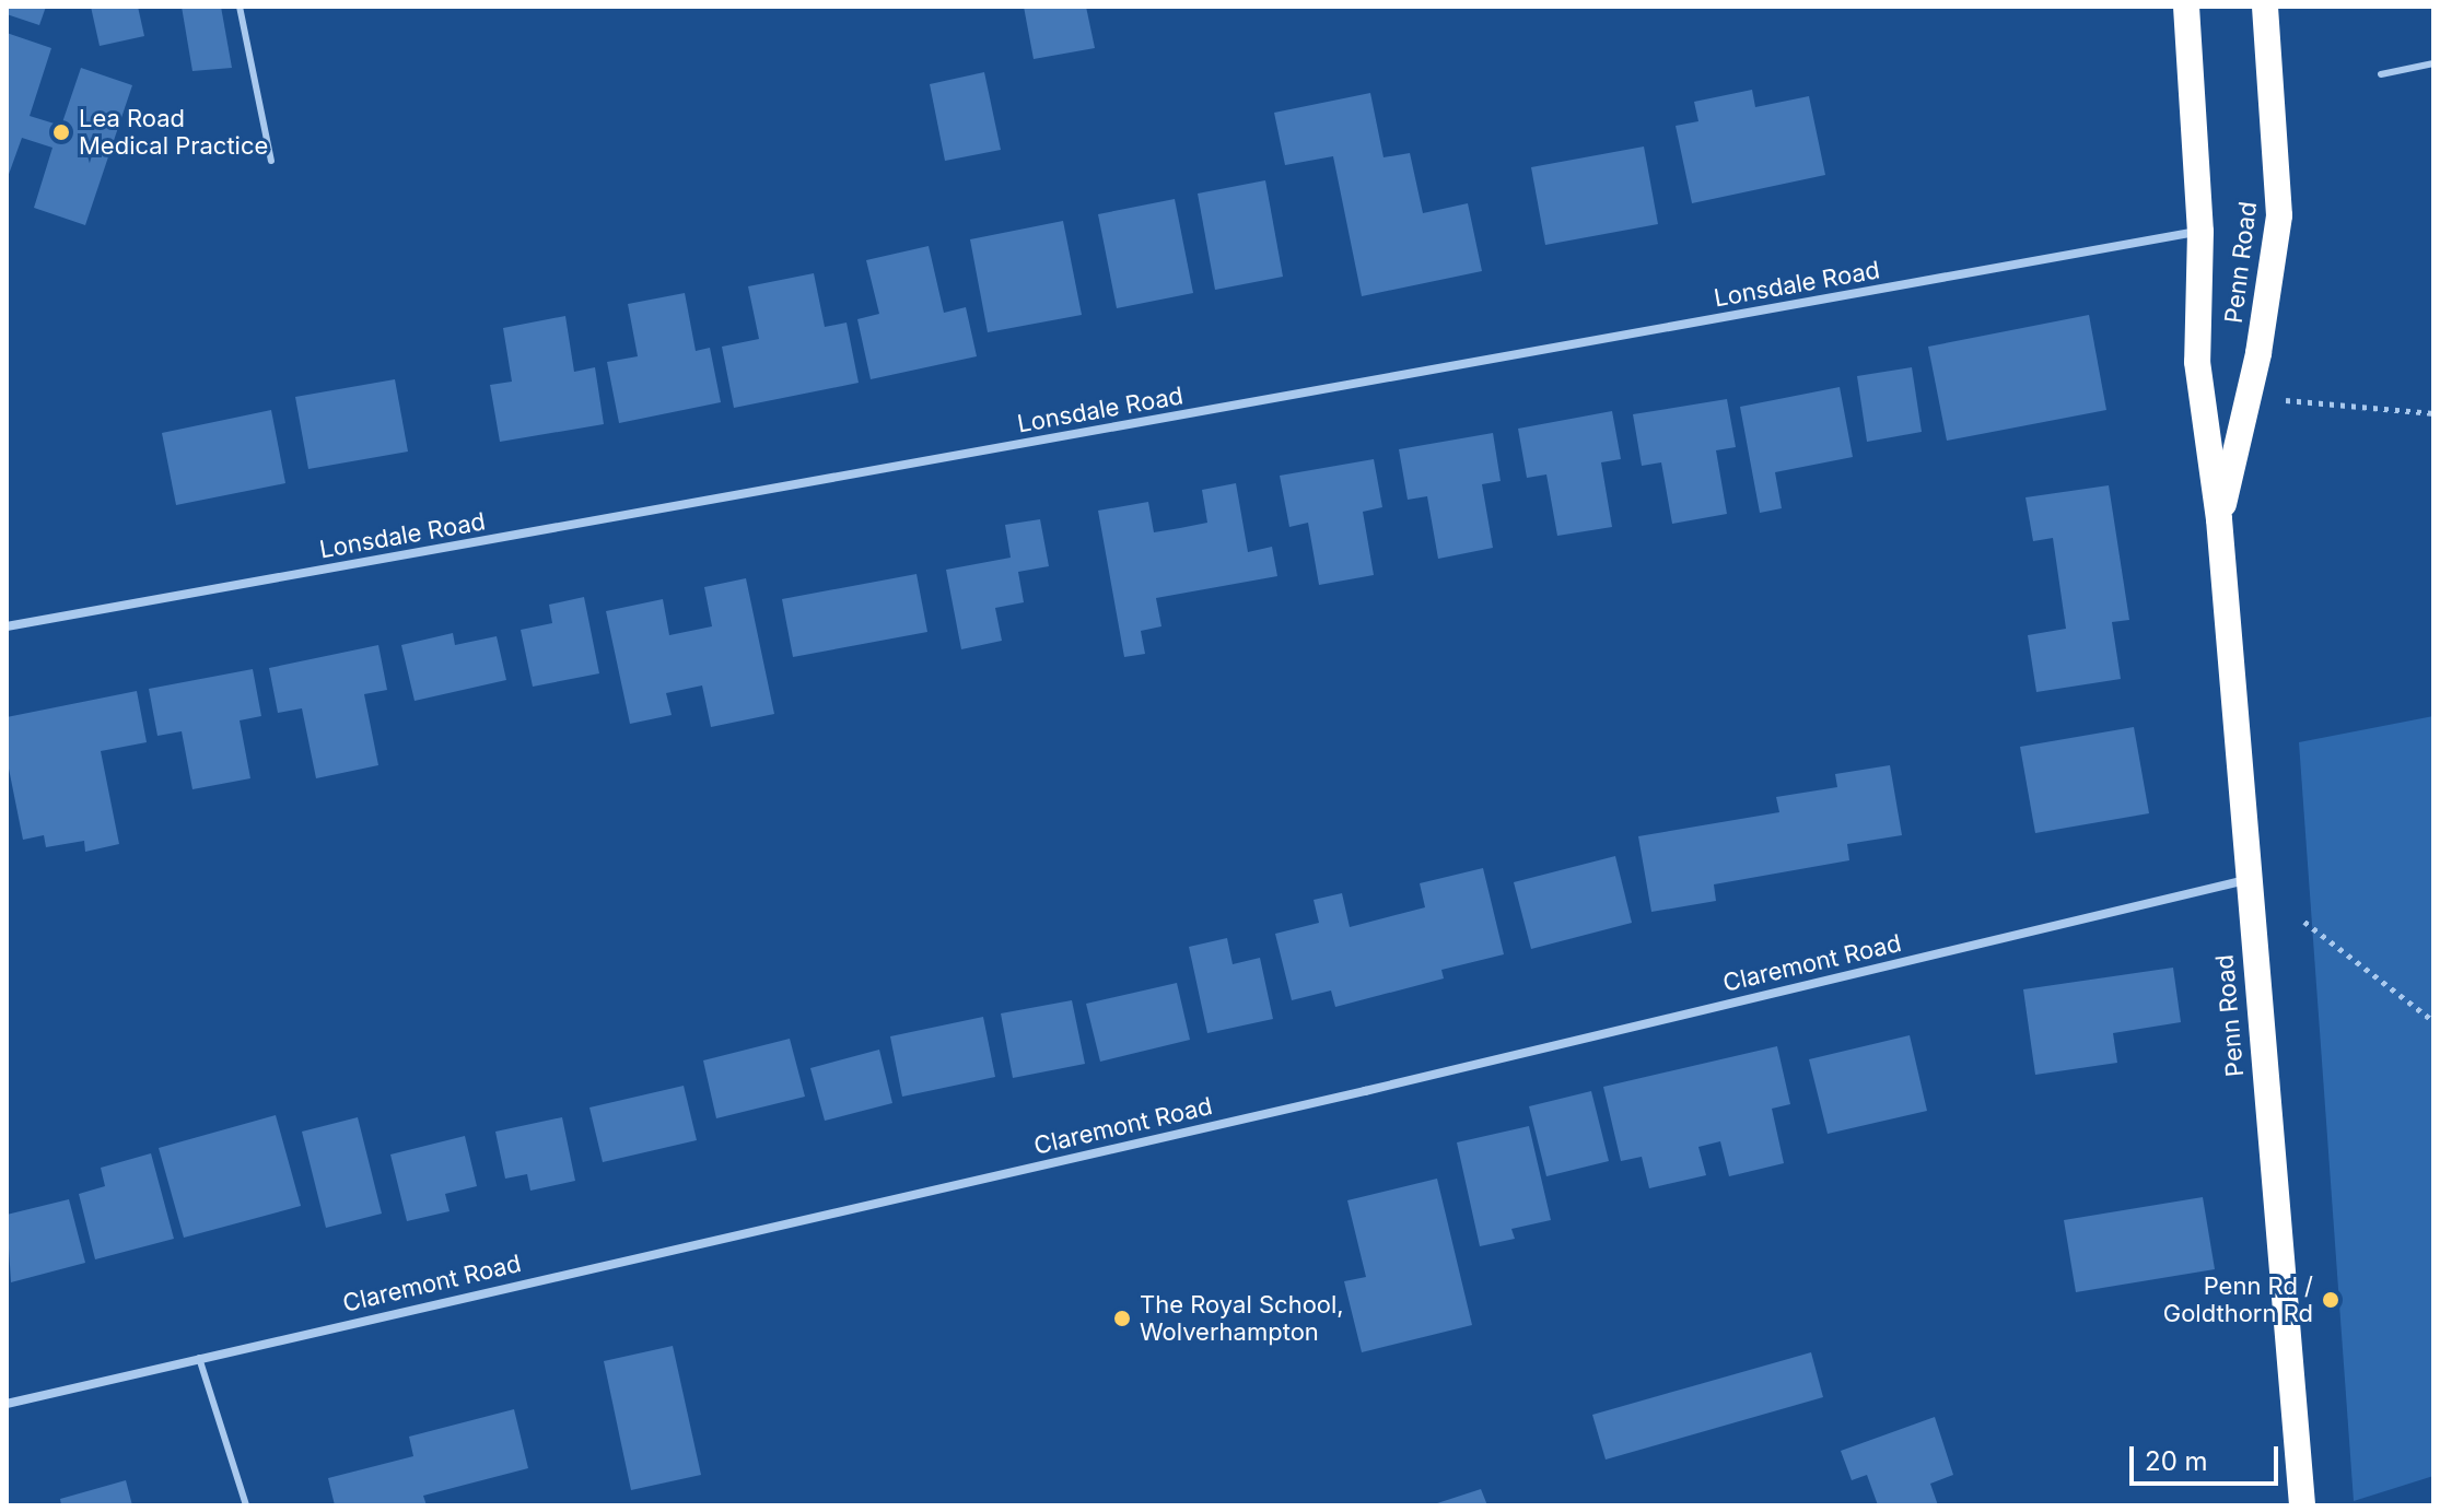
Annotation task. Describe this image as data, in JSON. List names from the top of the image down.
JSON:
{
  "streets": {
    "highway": ["Penn Road"],
    "street": ["Lonsdale Road", "Claremont Road"]
  },
  "crossings": [
    ["Penn Road", "Lonsdale Road"],
    ["Penn Road", "Claremont Road"]
  ],
  "places": ["Lea Road Medical Practice", "Penn Rd / Goldthorn Rd", "The Royal School, Wolverhampton"],
  "scale_bar": "20 m"
}
